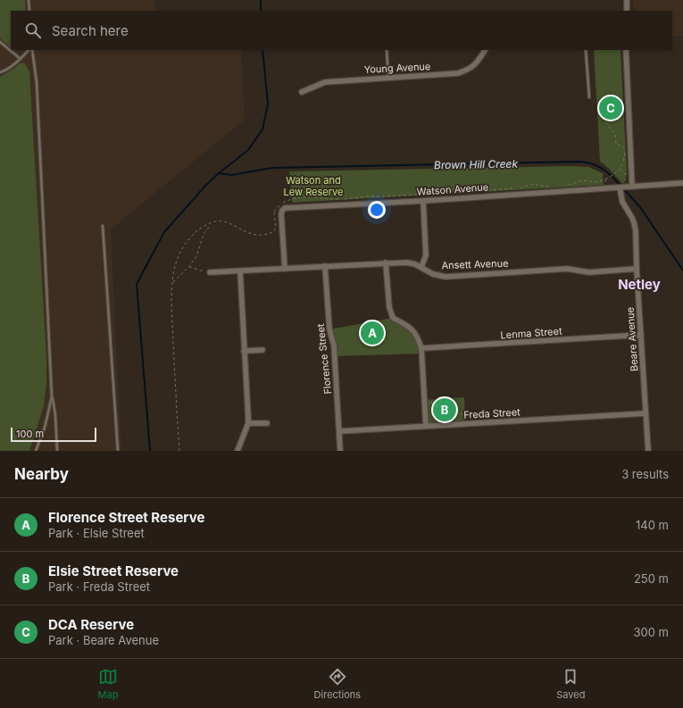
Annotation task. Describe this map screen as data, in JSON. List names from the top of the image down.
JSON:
{
  "streets": {
    "street": [
      "Young Avenue",
      "Watson Avenue",
      "Ansett Avenue",
      "Lenma Street",
      "Beare Avenue",
      "Florence Street",
      "Freda Street"
    ]
  },
  "crossings": [
    ["Watson Avenue", "Beare Avenue"],
    ["Ansett Avenue", "Beare Avenue"],
    ["Ansett Avenue", "Florence Street"],
    ["Lenma Street", "Beare Avenue"],
    ["Beare Avenue", "Freda Street"],
    ["Florence Street", "Freda Street"]
  ],
  "districts": ["Netley"],
  "water": ["Brown Hill Creek"],
  "parks": ["Watson and Lew Reserve"],
  "scale_bar": "100 m",
  "page": {
    "search": "Search here",
    "pins": ["C", "A", "B"],
    "scale": "100 m",
    "heading": ["Nearby", "3 results"],
    "list": [
      {
        "mark": "A",
        "name": "Florence Street Reserve",
        "note": "Park · Elsie Street",
        "value": "140 m"
      },
      {
        "mark": "B",
        "name": "Elsie Street Reserve",
        "note": "Park · Freda Street",
        "value": "250 m"
      },
      {
        "mark": "C",
        "name": "DCA Reserve",
        "note": "Park · Beare Avenue",
        "value": "300 m"
      }
    ],
    "nav": ["Map", "Directions", "Saved"]
  }
}
